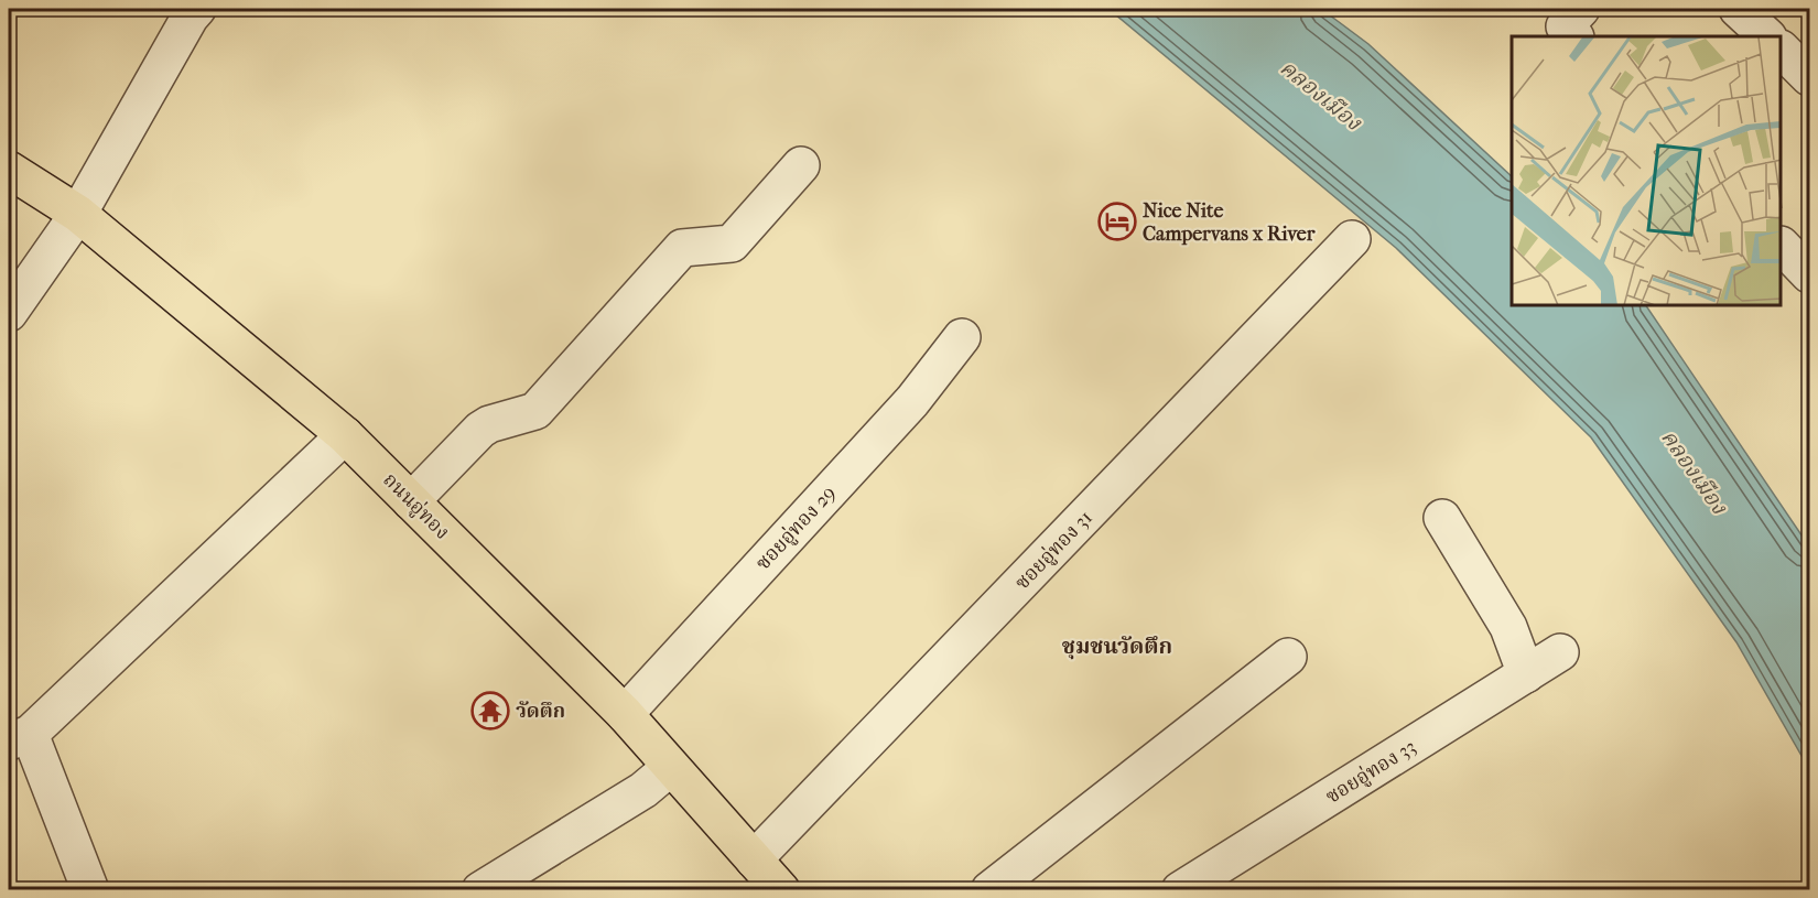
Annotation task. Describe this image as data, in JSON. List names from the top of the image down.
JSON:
{
  "streets": {
    "main road": ["ถนนอู่ทอง"],
    "street": ["ซอยอู่ทอง 29", "ซอยอู่ทอง 31", "ซอยอู่ทอง 33"]
  },
  "crossings": [
    ["ถนนอู่ทอง", "ซอยอู่ทอง 29"],
    ["ถนนอู่ทอง", "ซอยอู่ทอง 31"]
  ],
  "districts": ["ชุมชนวัดตึก"],
  "water": ["คลองเมือง"],
  "places": {
    "hotel": ["Nice Nite Campervans x River"],
    "temple": ["วัดตึก"]
  }
}
